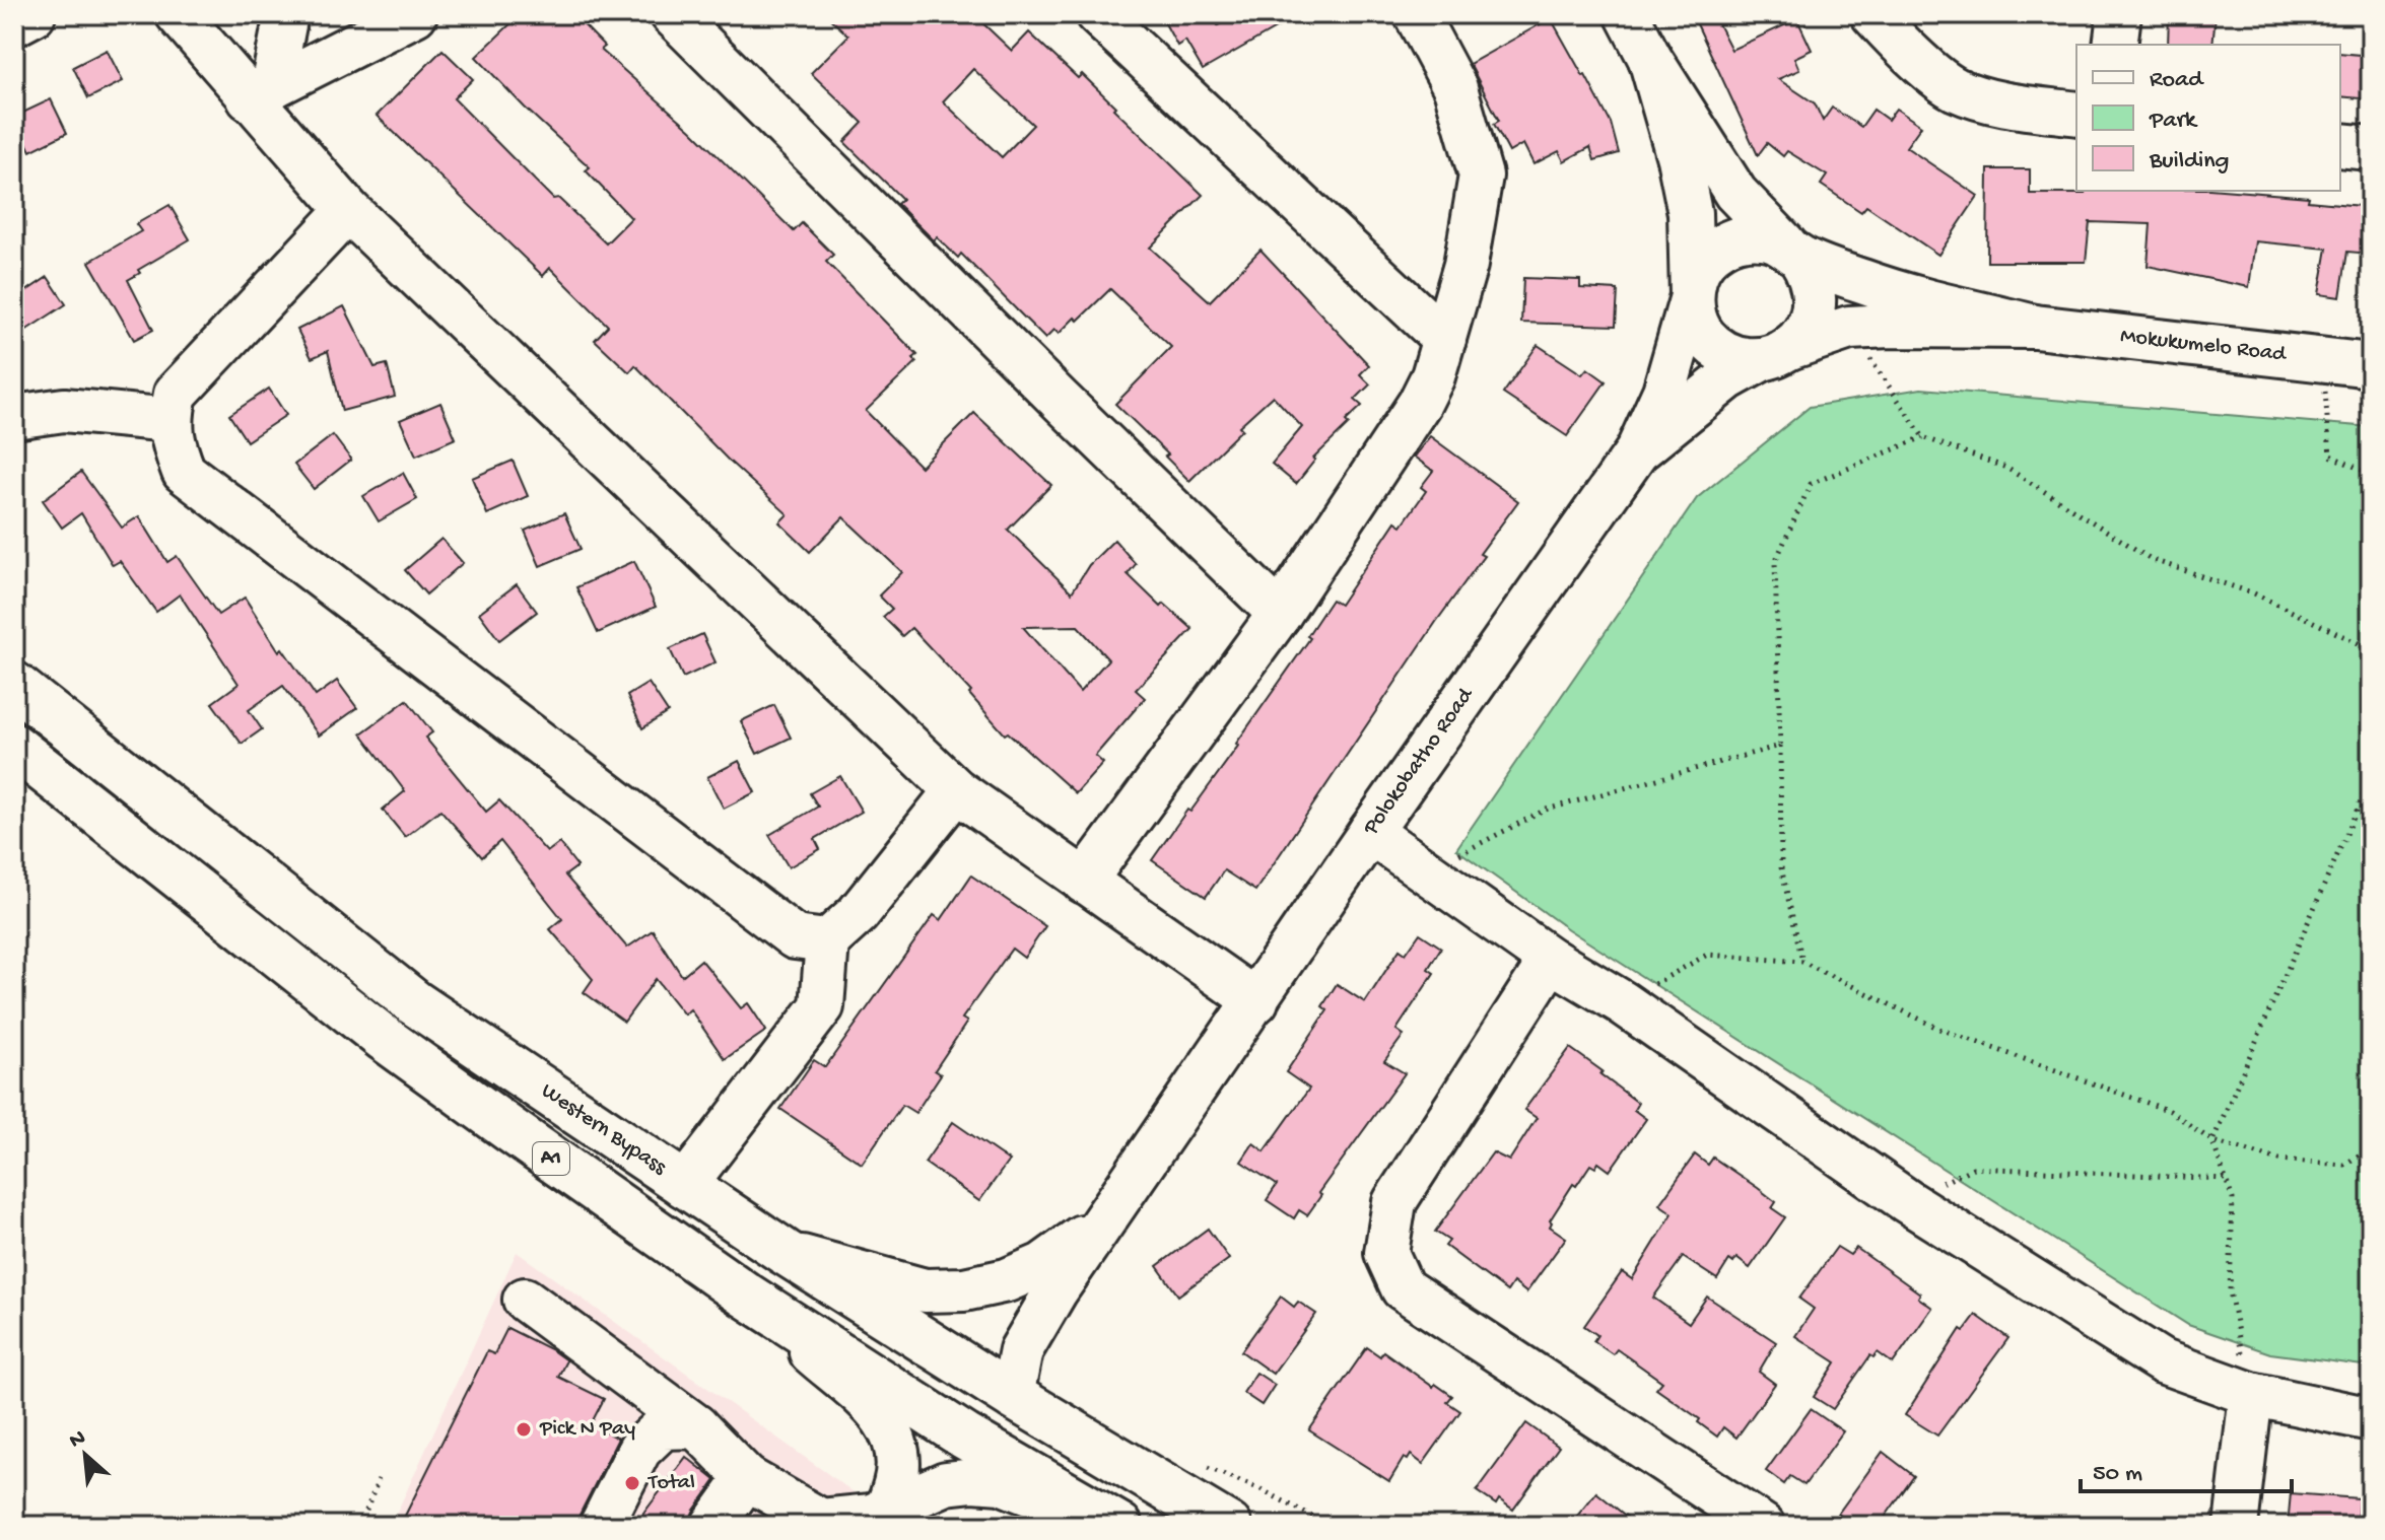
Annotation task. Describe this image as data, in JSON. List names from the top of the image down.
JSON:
{
  "streets": {
    "highway": ["Western Bypass", "A1"],
    "street": ["Mokukumelo Road", "Polokobatho Road"]
  },
  "crossings": [
    ["Polokobatho Road", "Western Bypass"]
  ],
  "places": ["Pick N Pay", "Total"],
  "legend": ["Road", "Park", "Building"],
  "scale_bar": "50 m",
  "north": "top left"
}
